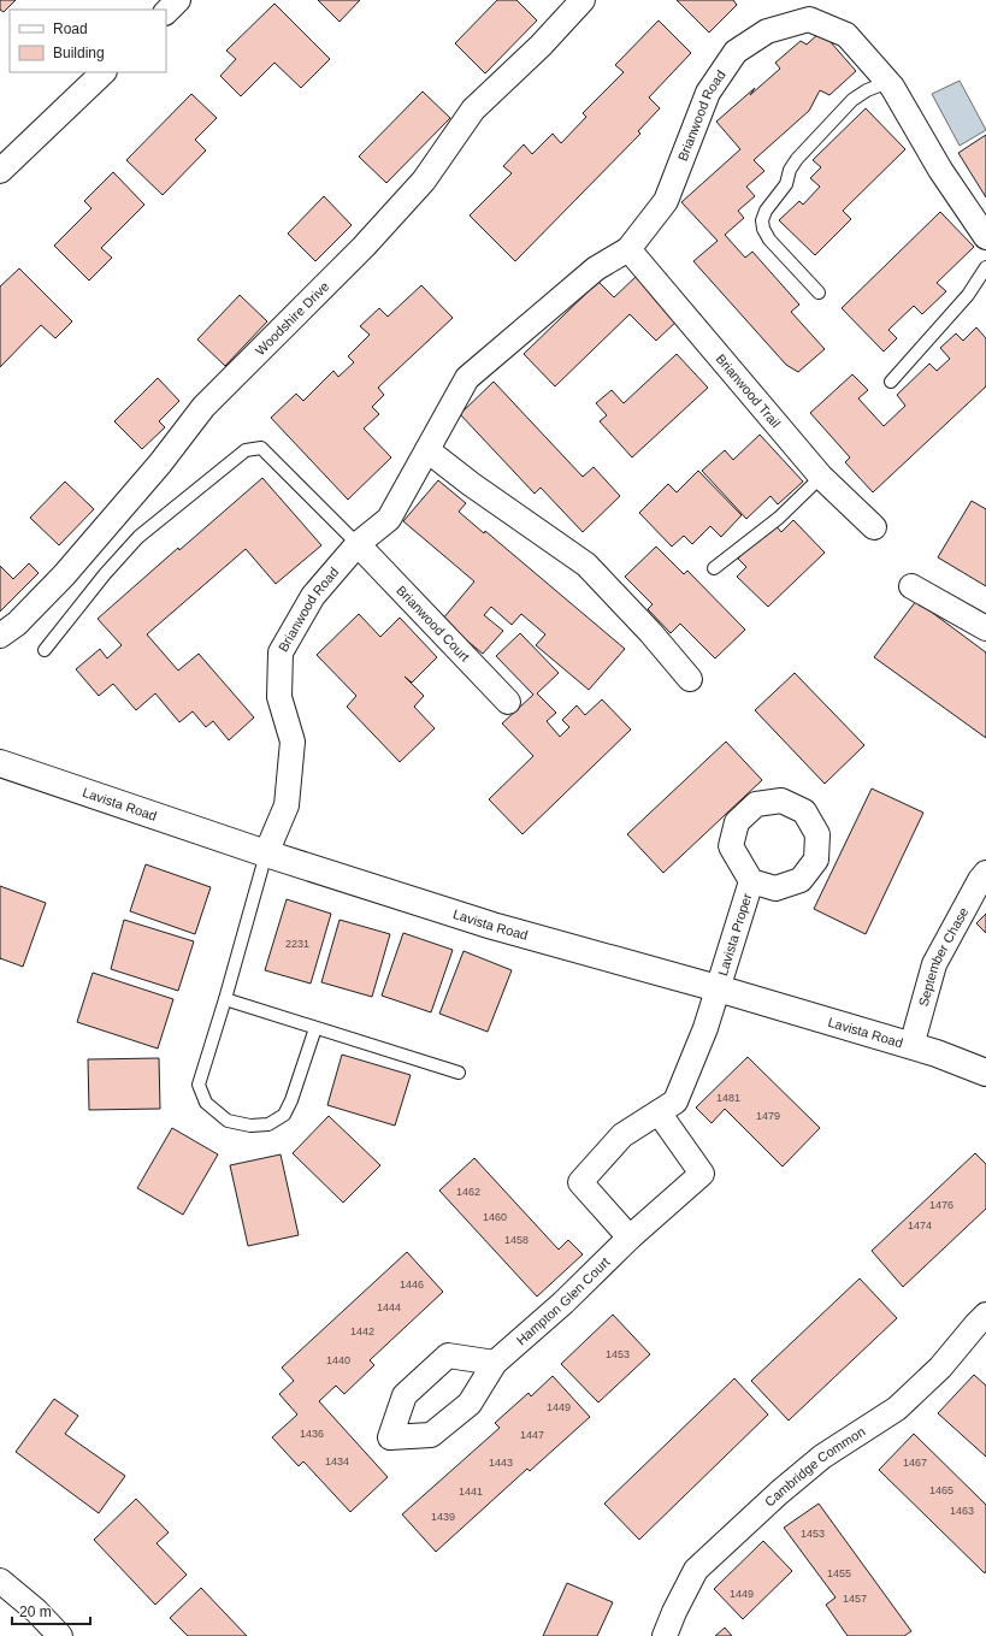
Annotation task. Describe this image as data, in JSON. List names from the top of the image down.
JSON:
{
  "streets": {
    "main road": ["Lavista Road"],
    "street": [
      "Brianwood Road",
      "Woodshire Drive",
      "Brianwood Trail",
      "Brianwood Court",
      "Lavista Proper",
      "September Chase",
      "Hampton Glen Court",
      "Cambridge Common"
    ]
  },
  "crossings": [
    ["Brianwood Road", "Brianwood Trail"],
    ["Brianwood Road", "Brianwood Court"],
    ["Brianwood Road", "Lavista Road"],
    ["Lavista Road", "Lavista Proper"],
    ["Lavista Road", "September Chase"]
  ],
  "house_numbers": [
    "2231",
    "1481",
    "1479",
    "1462",
    "1476",
    "1460",
    "1474",
    "1458",
    "1446",
    "1444",
    "1442",
    "1453",
    "1440",
    "1449",
    "1436",
    "1447",
    "1434",
    "1443",
    "1467",
    "1465",
    "1441",
    "1463",
    "1439",
    "1453",
    "1455",
    "1449",
    "1457"
  ],
  "legend": ["Road", "Building"],
  "scale_bar": "20 m"
}
